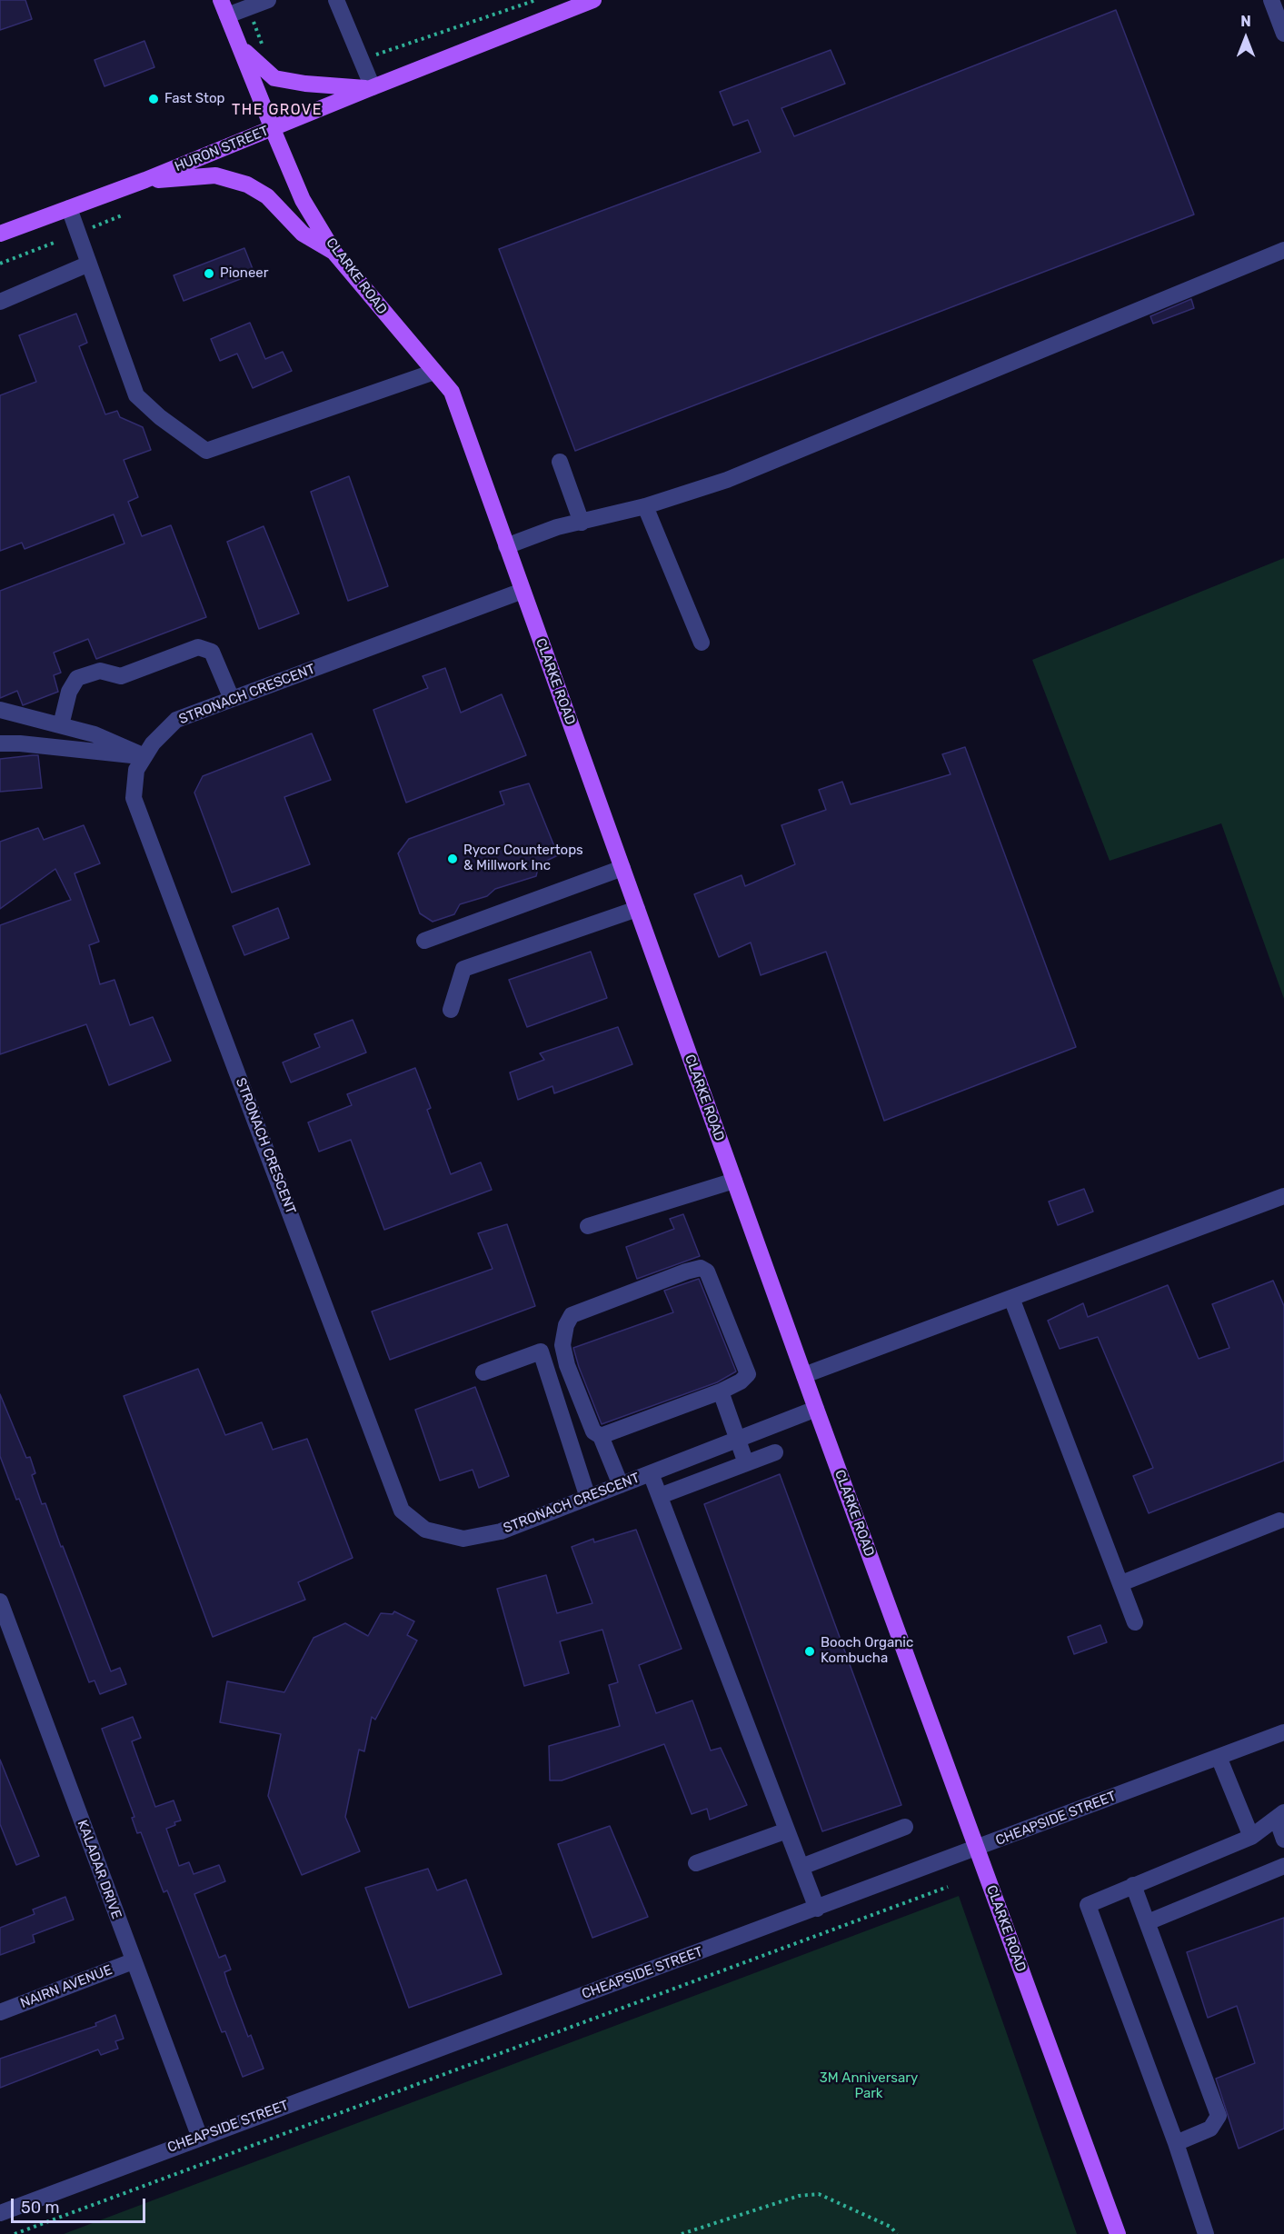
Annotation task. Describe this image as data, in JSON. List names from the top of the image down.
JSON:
{
  "streets": {
    "main road": ["HURON STREET", "CLARKE ROAD"],
    "street": [
      "STRONACH CRESCENT",
      "CHEAPSIDE STREET",
      "KALADAR DRIVE",
      "NAIRN AVENUE"
    ]
  },
  "crossings": [
    ["HURON STREET", "CLARKE ROAD"],
    ["CLARKE ROAD", "STRONACH CRESCENT"],
    ["CLARKE ROAD", "CHEAPSIDE STREET"],
    ["CHEAPSIDE STREET", "KALADAR DRIVE"],
    ["KALADAR DRIVE", "NAIRN AVENUE"]
  ],
  "districts": ["THE GROVE"],
  "parks": ["3M Anniversary Park"],
  "places": [
    "Fast Stop",
    "Pioneer",
    "Rycor Countertops & Millwork Inc",
    "Booch Organic Kombucha"
  ],
  "scale_bar": "50 m",
  "north": "top"
}
